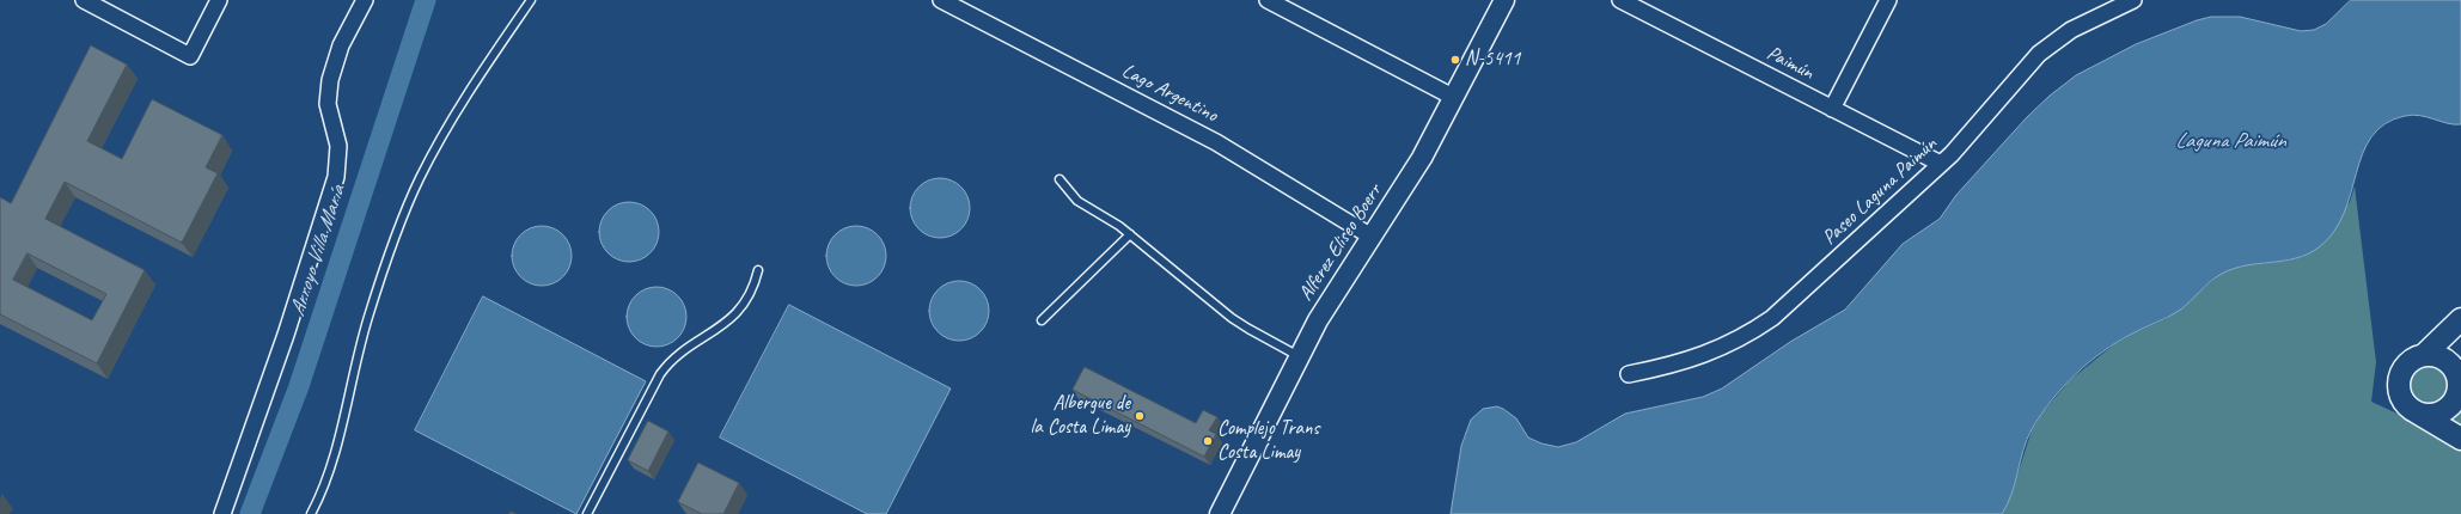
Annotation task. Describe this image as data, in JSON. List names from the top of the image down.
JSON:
{
  "streets": {
    "street": [
      "Paimún",
      "Lago Argentino",
      "Paseo Laguna Paimún",
      "Alferez Eliseo Boerr"
    ]
  },
  "crossings": [
    ["Paimún", "Paseo Laguna Paimún"],
    ["Lago Argentino", "Alferez Eliseo Boerr"]
  ],
  "water": ["Laguna Paimún", "Arroyo Villa María"],
  "places": ["N-5411", "Albergue de la Costa Limay", "Complejo Trans Costa Limay"]
}
